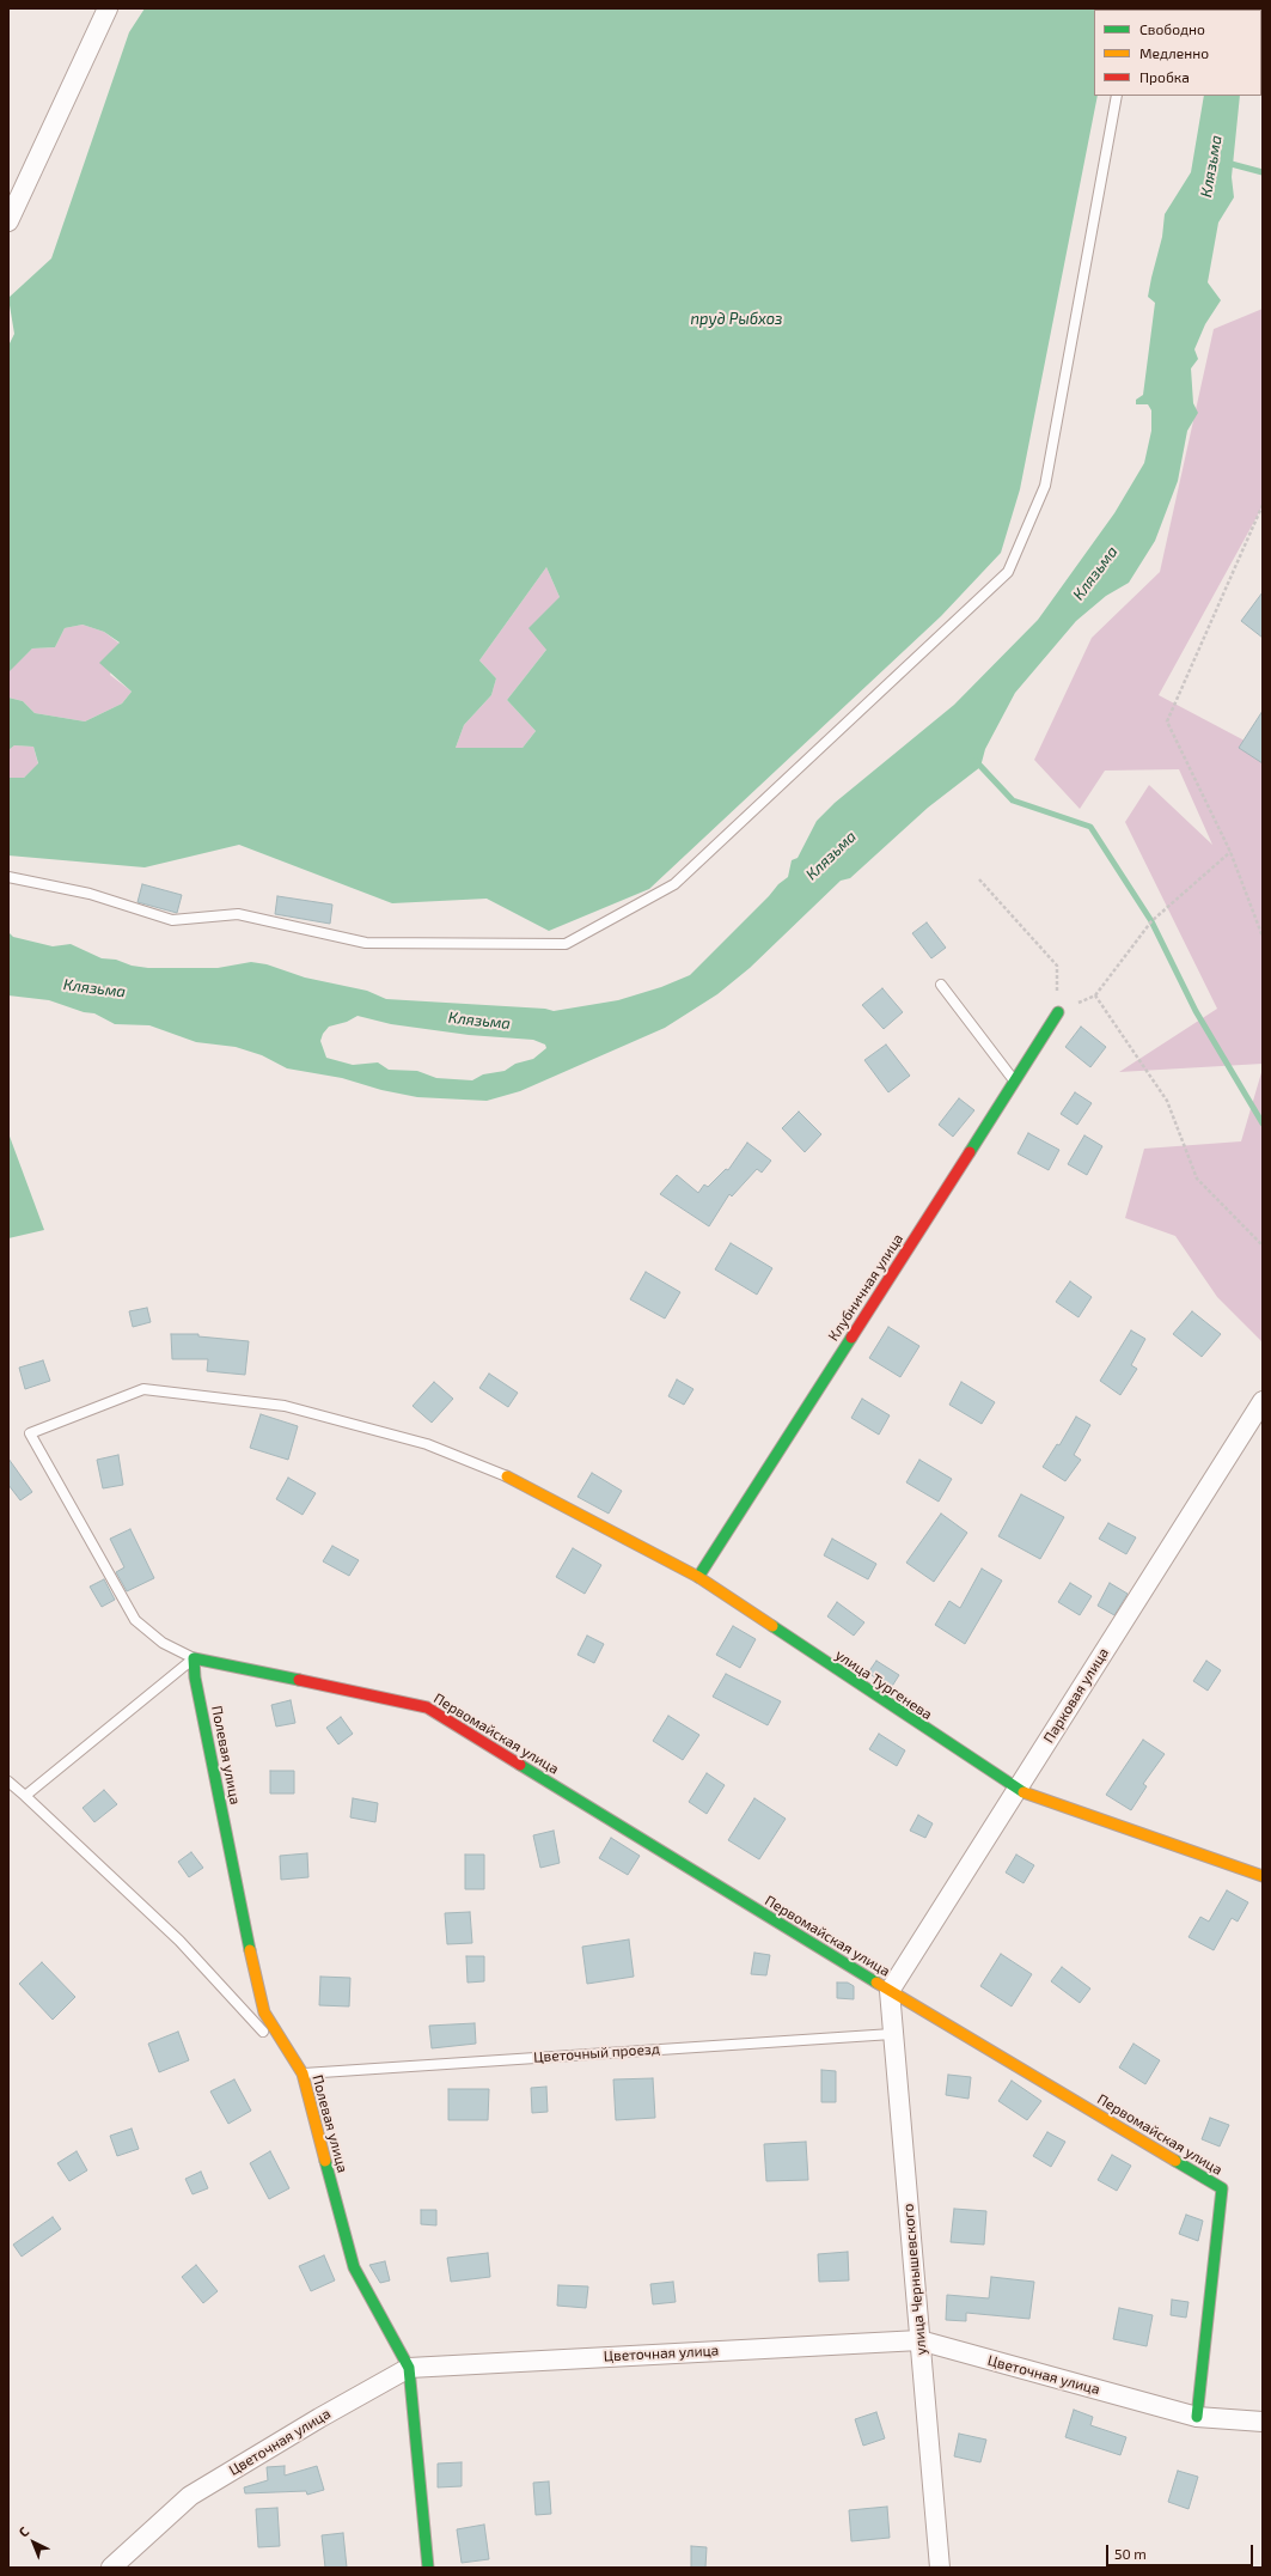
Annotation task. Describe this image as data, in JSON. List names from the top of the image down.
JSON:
{
  "streets": {
    "street": [
      "Клубничная улица",
      "улица Тургенева",
      "Парковая улица",
      "Первомайская улица",
      "Полевая улица",
      "улица Чернышевского",
      "Цветочная улица"
    ],
    "lane": ["Цветочный проезд"]
  },
  "crossings": [
    ["Клубничная улица", "улица Тургенева"],
    ["улица Тургенева", "Парковая улица"],
    ["Парковая улица", "Первомайская улица"],
    ["Парковая улица", "улица Чернышевского"],
    ["Первомайская улица", "Полевая улица"],
    ["Первомайская улица", "улица Чернышевского"],
    ["Первомайская улица", "Цветочная улица"],
    ["Полевая улица", "Цветочный проезд"],
    ["Полевая улица", "Цветочная улица"],
    ["Цветочный проезд", "улица Чернышевского"],
    ["улица Чернышевского", "Цветочная улица"]
  ],
  "water": ["Клязьма", "пруд Рыбхоз"],
  "legend": ["Свободно", "Медленно", "Пробка"],
  "scale_bar": "50 m",
  "north": "top left"
}
